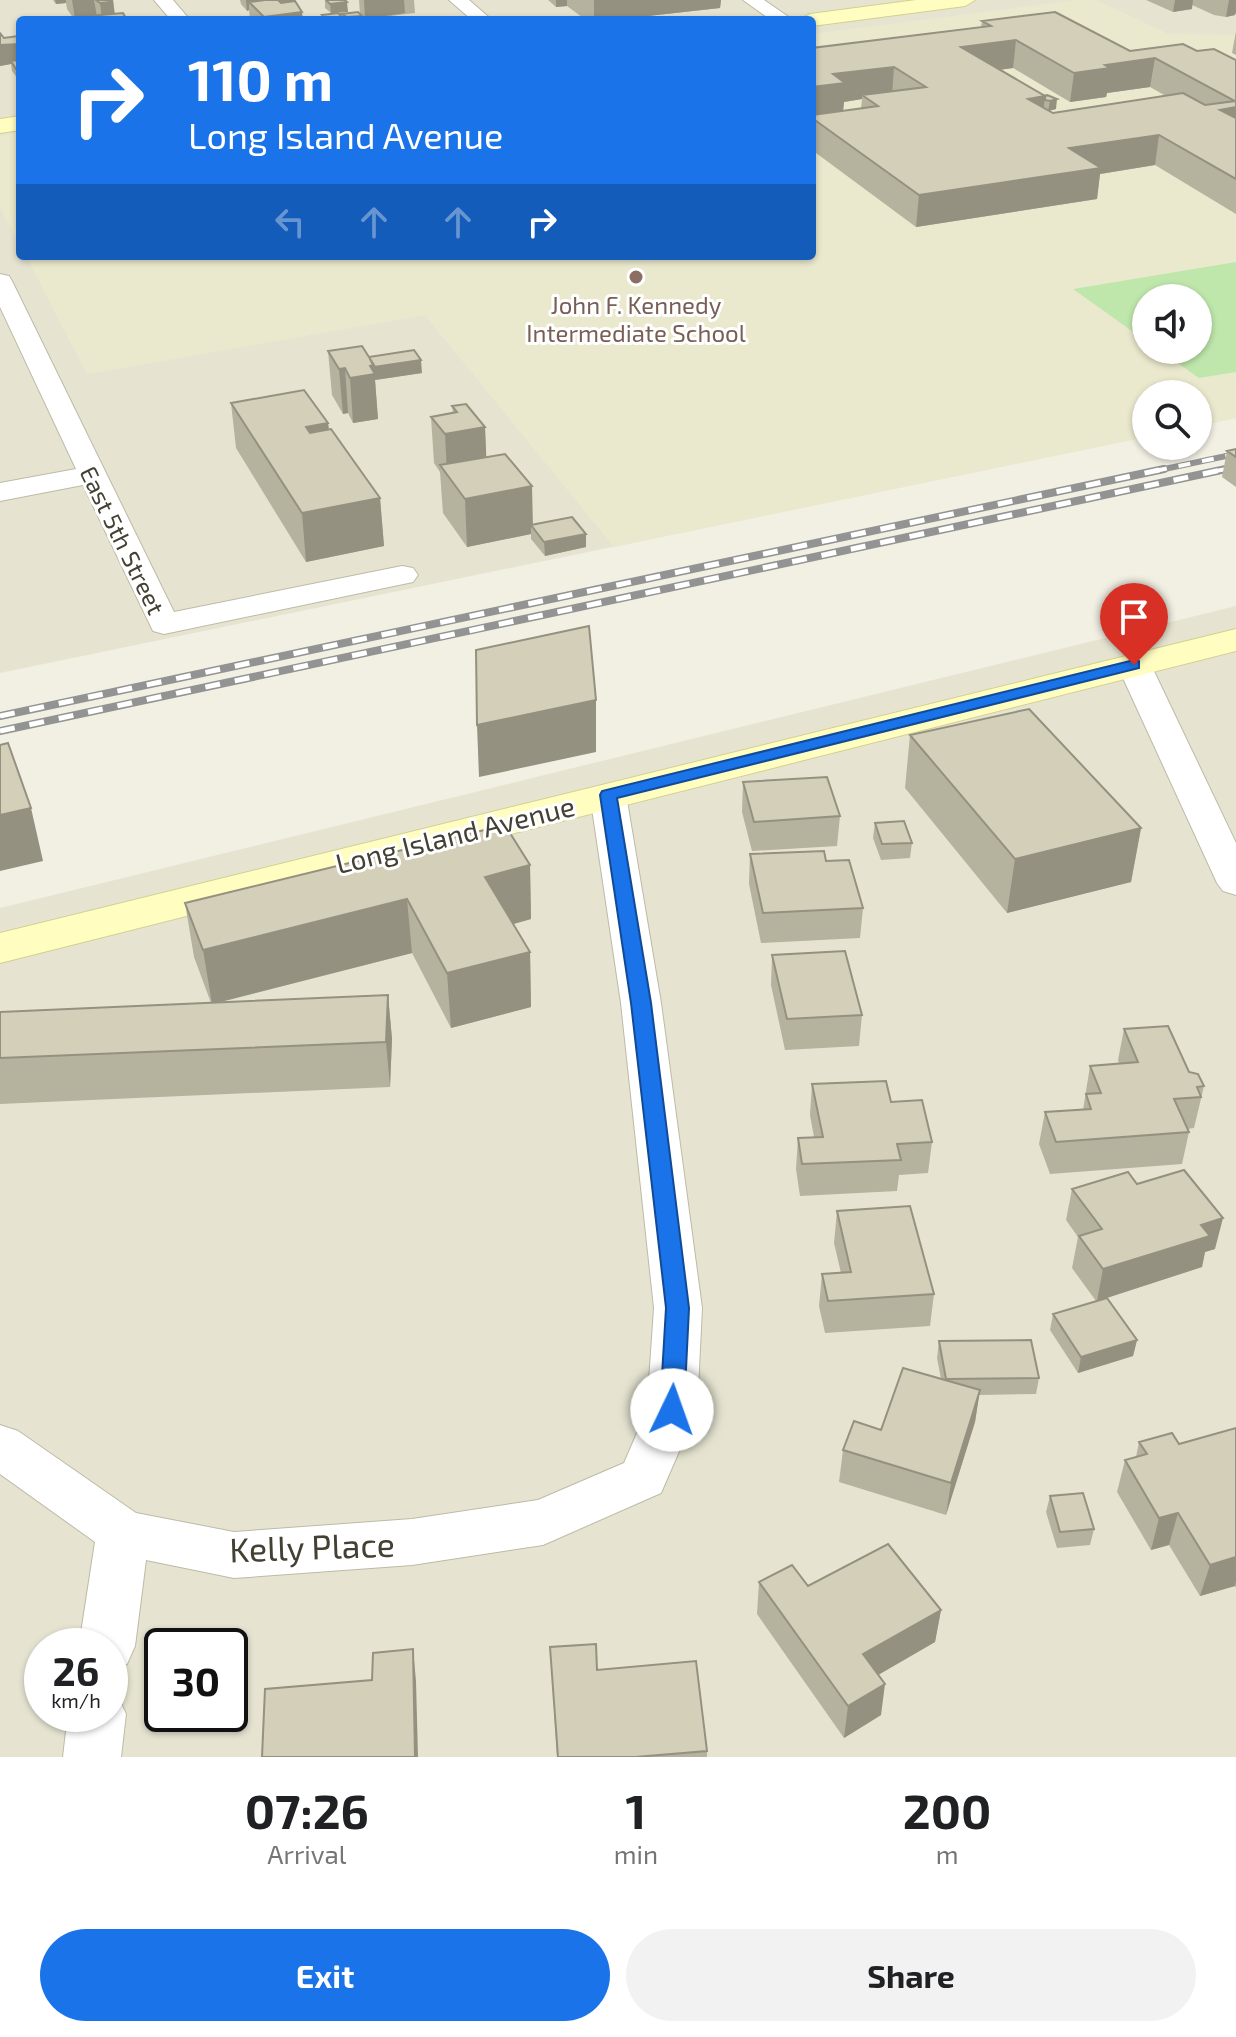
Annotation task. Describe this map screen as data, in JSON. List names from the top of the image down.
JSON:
{
  "streets": {
    "street": ["East 5th Street", "Long Island Avenue", "Kelly Place"]
  },
  "crossings": [
    ["Long Island Avenue", "Kelly Place"]
  ],
  "places": ["John F. Kennedy Intermediate School"],
  "page": {
    "turn": ["110 m", "Long Island Avenue"],
    "speed": "26 km/h",
    "limit": "30",
    "eta": [
      "07:26",
      "Arrival",
      "1",
      "min",
      "200",
      "m"
    ],
    "buttons": ["Exit", "Share"]
  }
}
